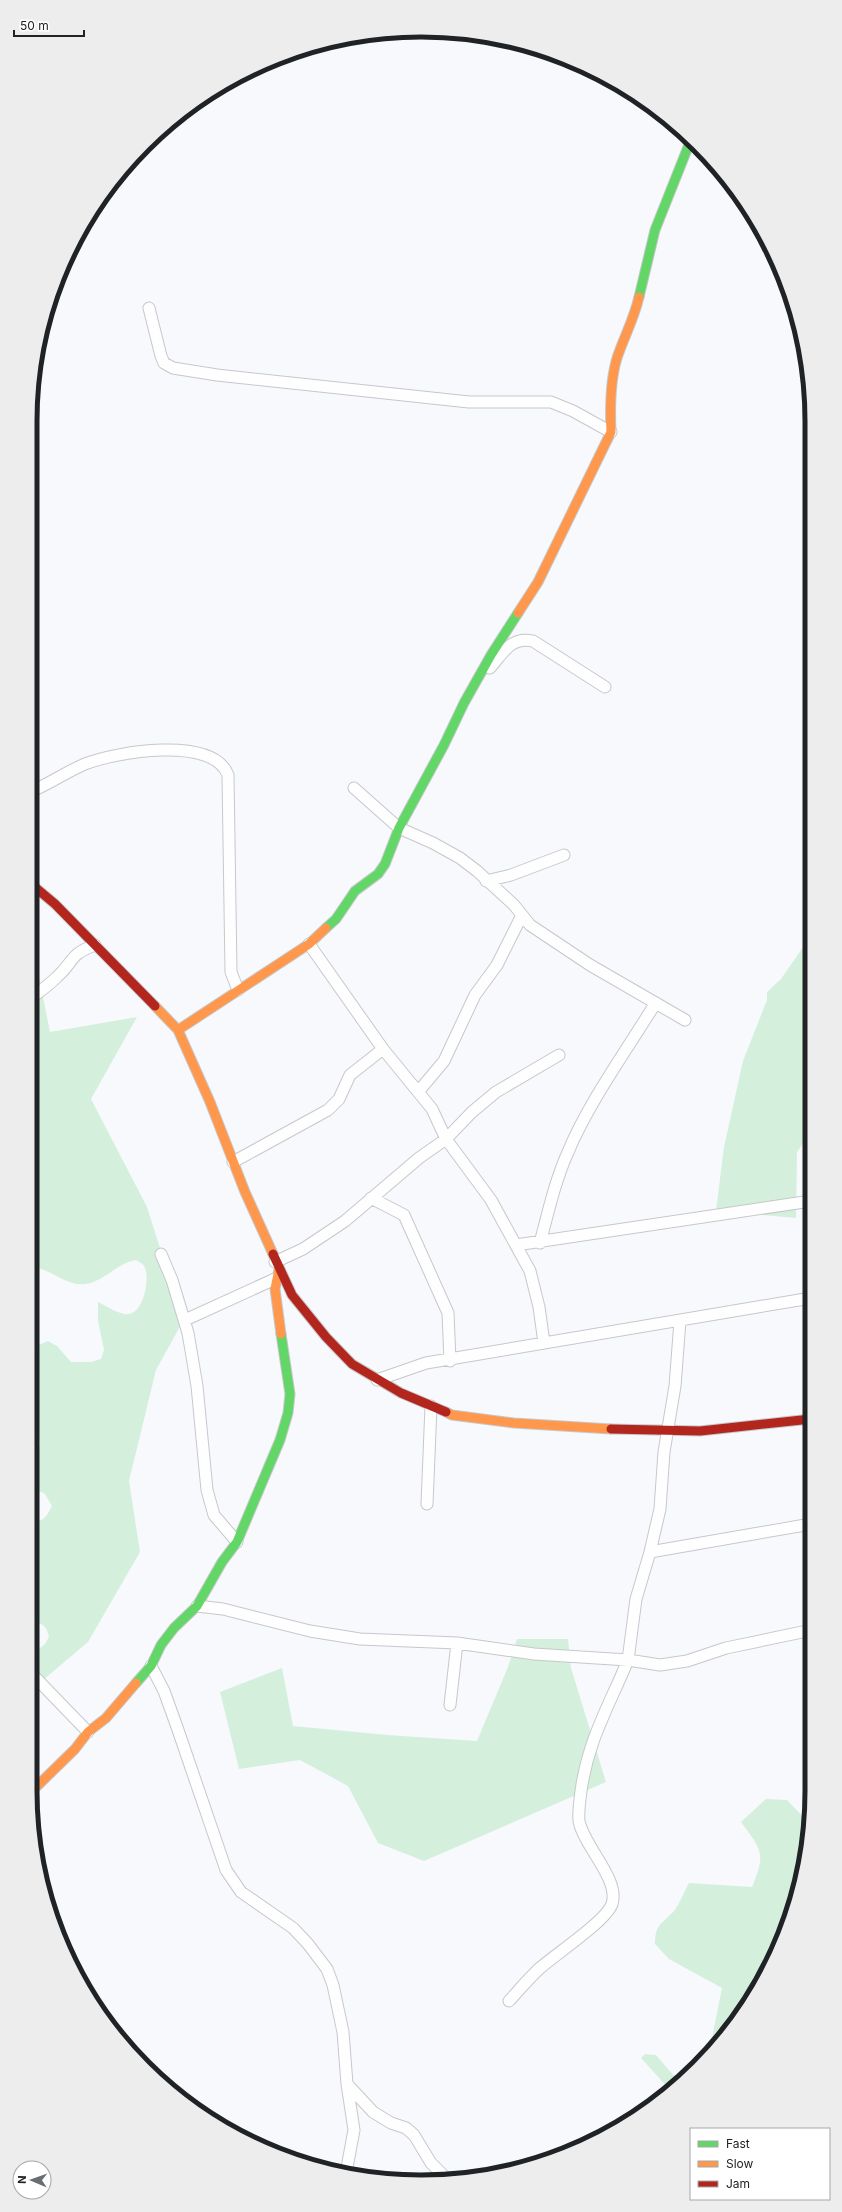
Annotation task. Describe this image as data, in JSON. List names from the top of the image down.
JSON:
{
  "legend": ["Fast", "Slow", "Jam"],
  "scale_bar": "50 m",
  "north": "left"
}
